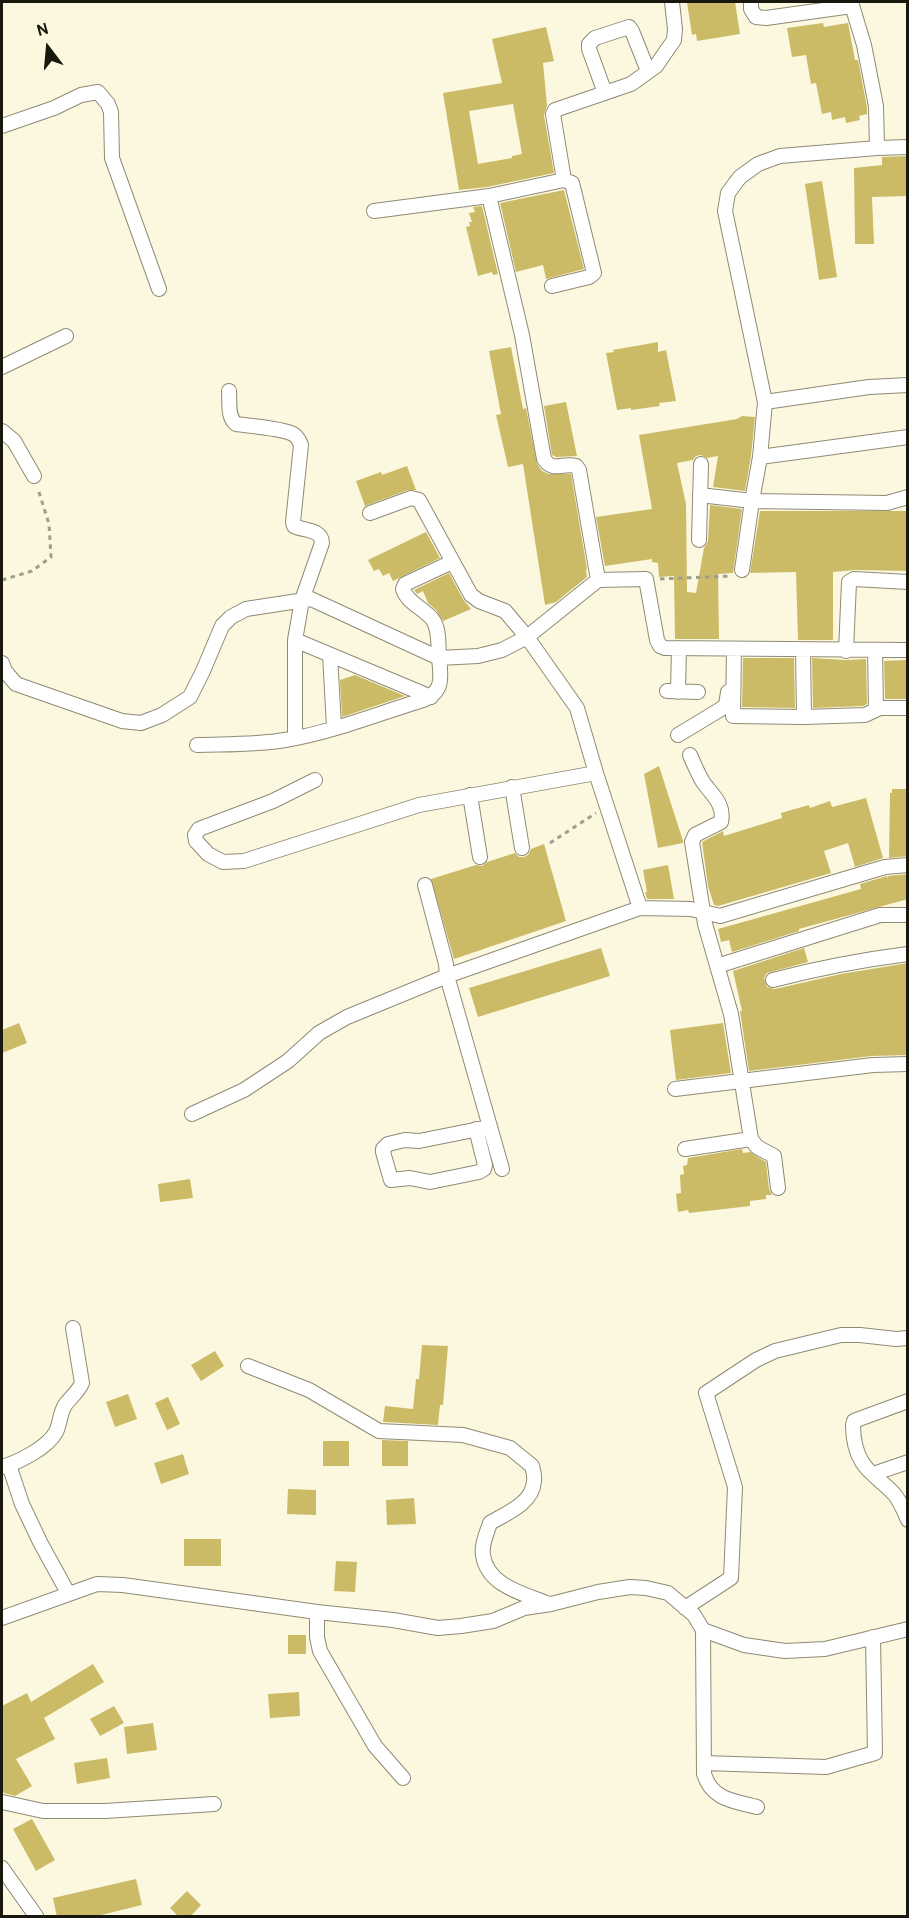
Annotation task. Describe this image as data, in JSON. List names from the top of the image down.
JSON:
{
  "north": "top"
}
